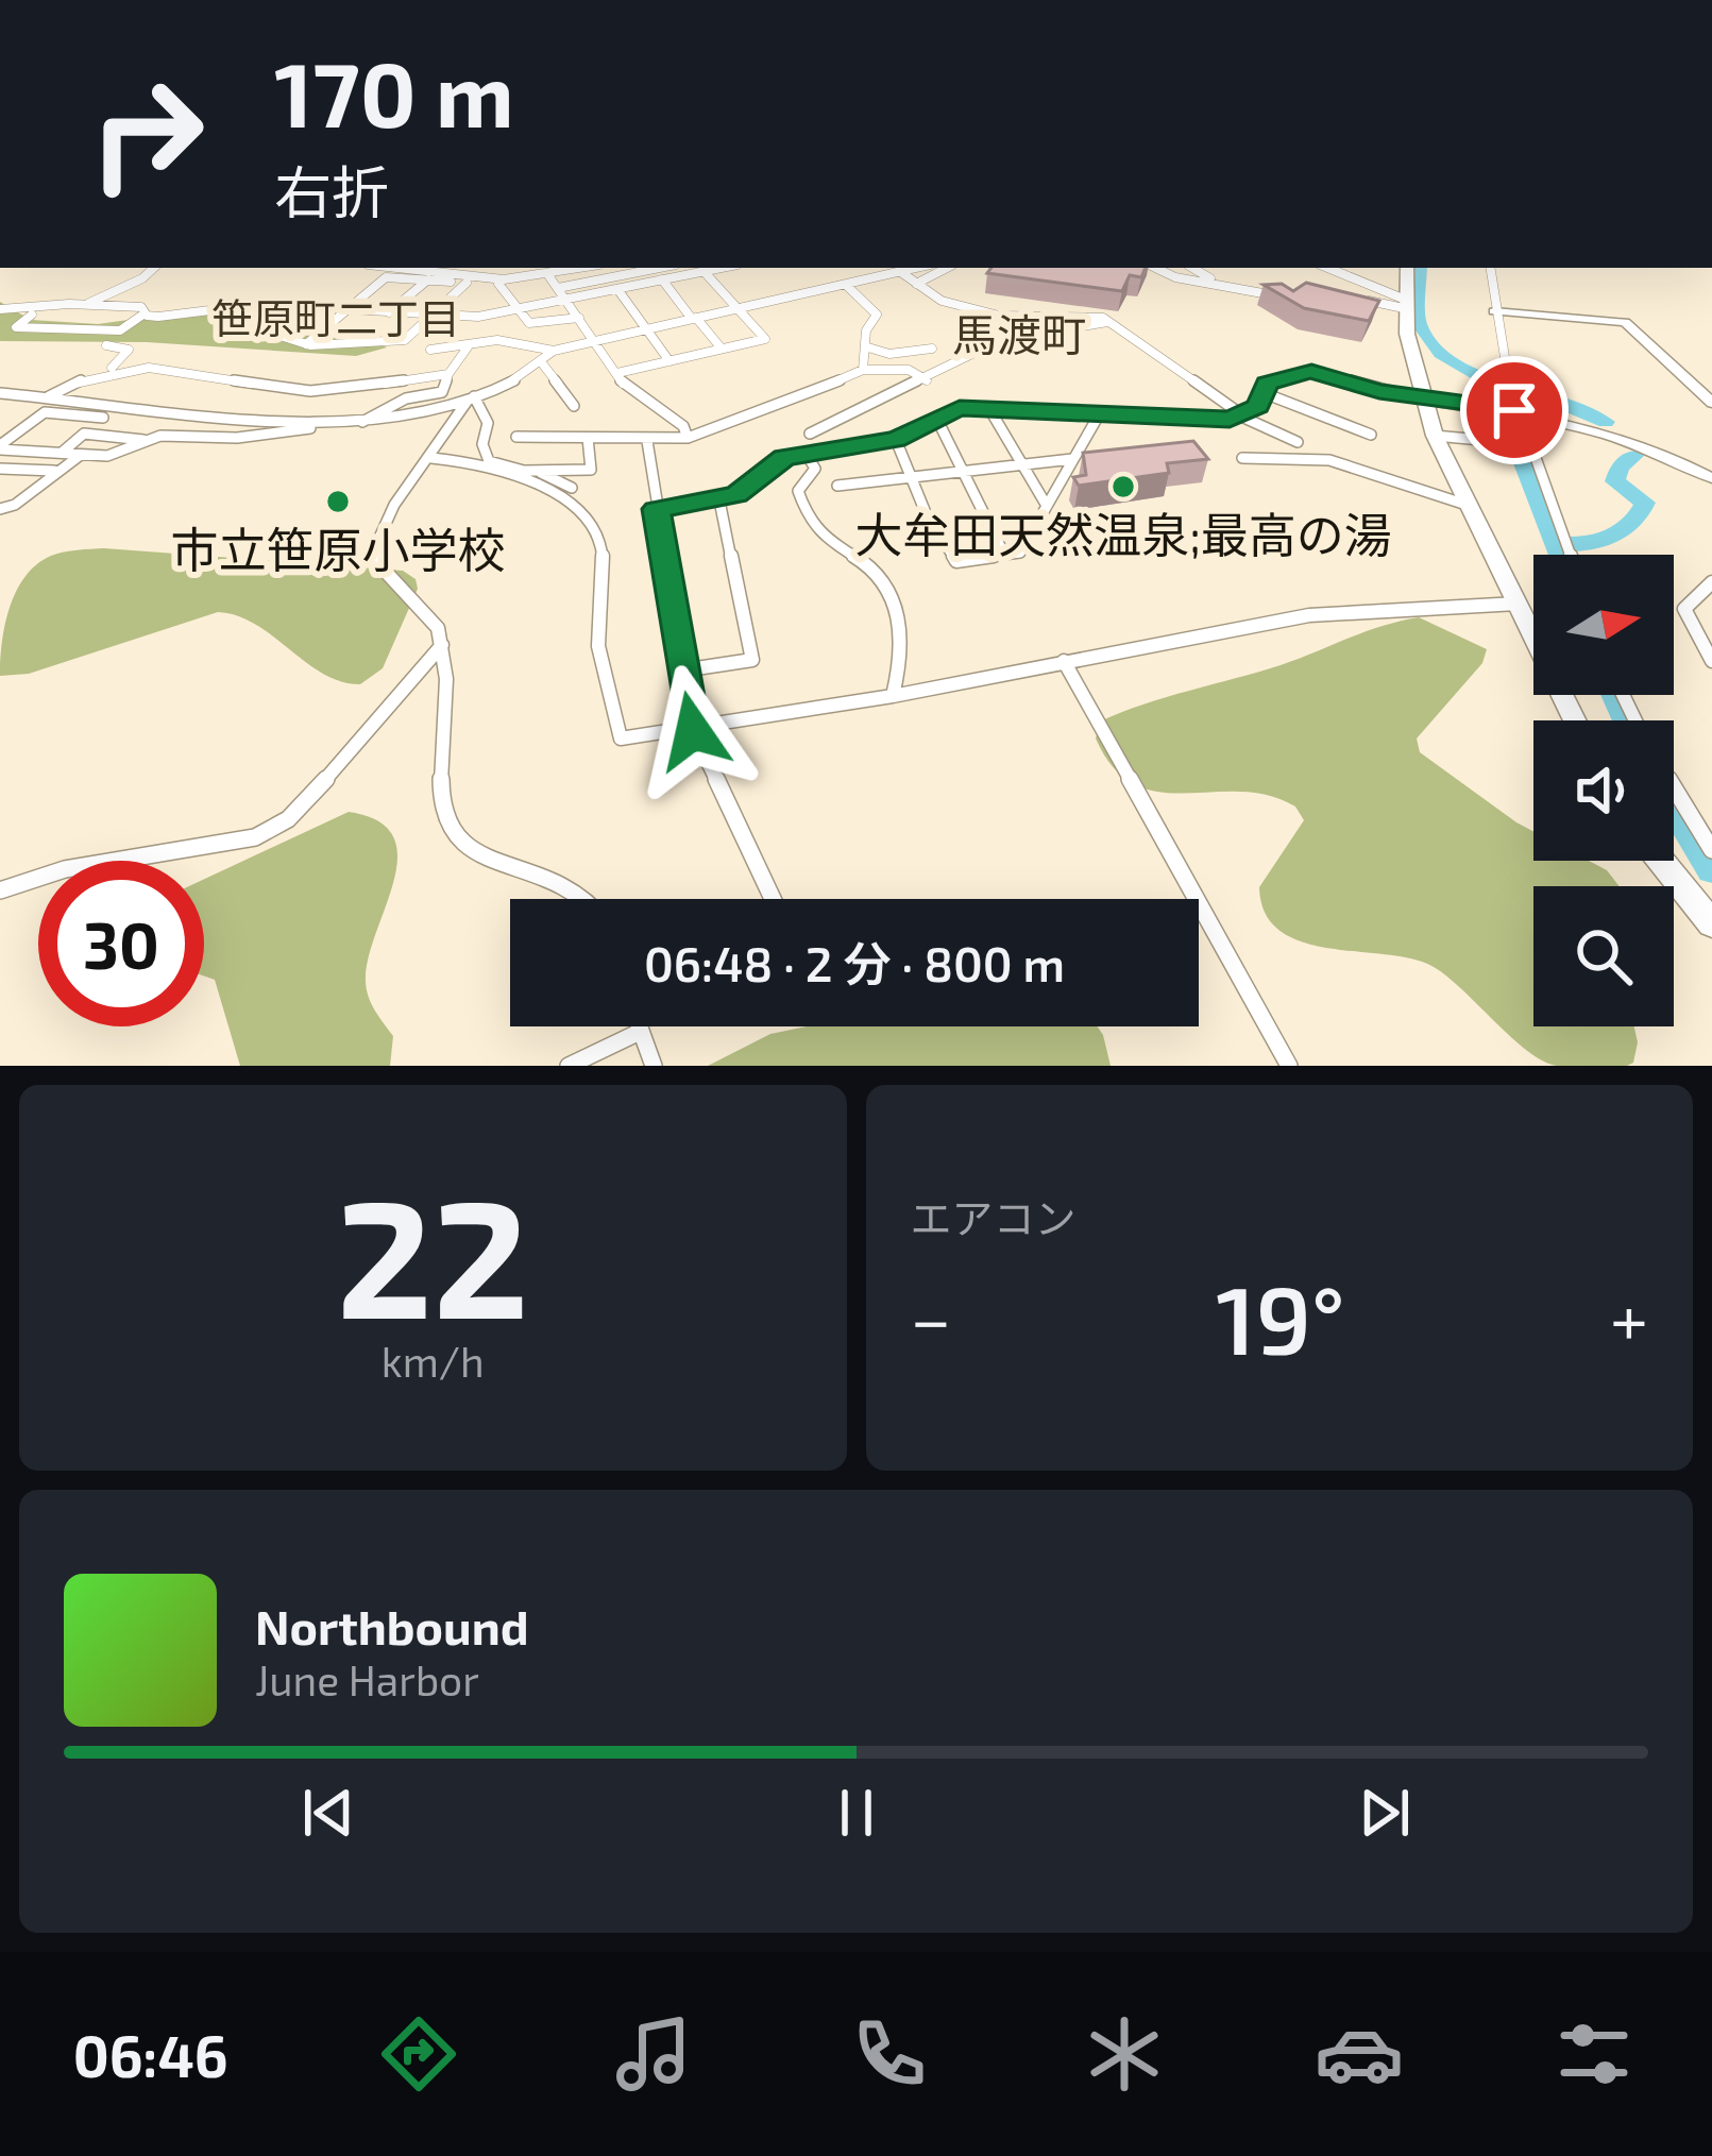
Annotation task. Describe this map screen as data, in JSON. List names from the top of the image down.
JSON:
{
  "districts": ["笹原町二丁目", "馬渡町"],
  "places": ["大牟田天然温泉;最高の湯", "市立笹原小学校"],
  "north": "right",
  "page": {
    "turn": ["170 m", "右折"],
    "limit": "30",
    "trip": "06:48 · 2 分 · 800 m",
    "tile": [
      ["22", "km/h"],
      "エアコン"
    ],
    "heat": ["−", "19°", "+"],
    "song": ["Northbound", "June Harbor"],
    "tabs": "06:46"
  }
}
